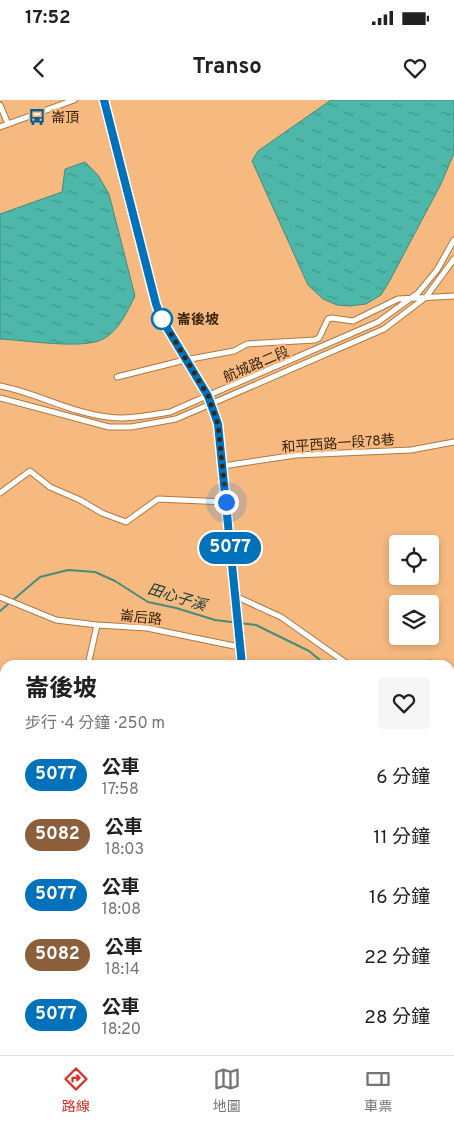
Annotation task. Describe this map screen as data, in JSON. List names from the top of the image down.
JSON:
{
  "streets": {
    "street": ["航城路二段", "和平西路一段78巷", "崙后路"]
  },
  "water": ["田心子溪"],
  "places": {
    "bus stop": ["崙頂"],
    "other": ["崙後坡"]
  },
  "lines": ["bus line 5077"],
  "page": {
    "status": "17:52",
    "header": "Transo",
    "on_map": "5077",
    "heading": ["崙後坡", "步行 · 4 分鐘 · 250 m"],
    "list": [
      {
        "mark": "5077",
        "name": "公車",
        "note": "17:58",
        "value": "6 分鐘"
      },
      {
        "mark": "5082",
        "name": "公車",
        "note": "18:03",
        "value": "11 分鐘"
      },
      {
        "mark": "5077",
        "name": "公車",
        "note": "18:08",
        "value": "16 分鐘"
      },
      {
        "mark": "5082",
        "name": "公車",
        "note": "18:14",
        "value": "22 分鐘"
      },
      {
        "mark": "5077",
        "name": "公車",
        "note": "18:20",
        "value": "28 分鐘"
      }
    ],
    "tabs": ["路線", "地圖", "車票"]
  }
}
